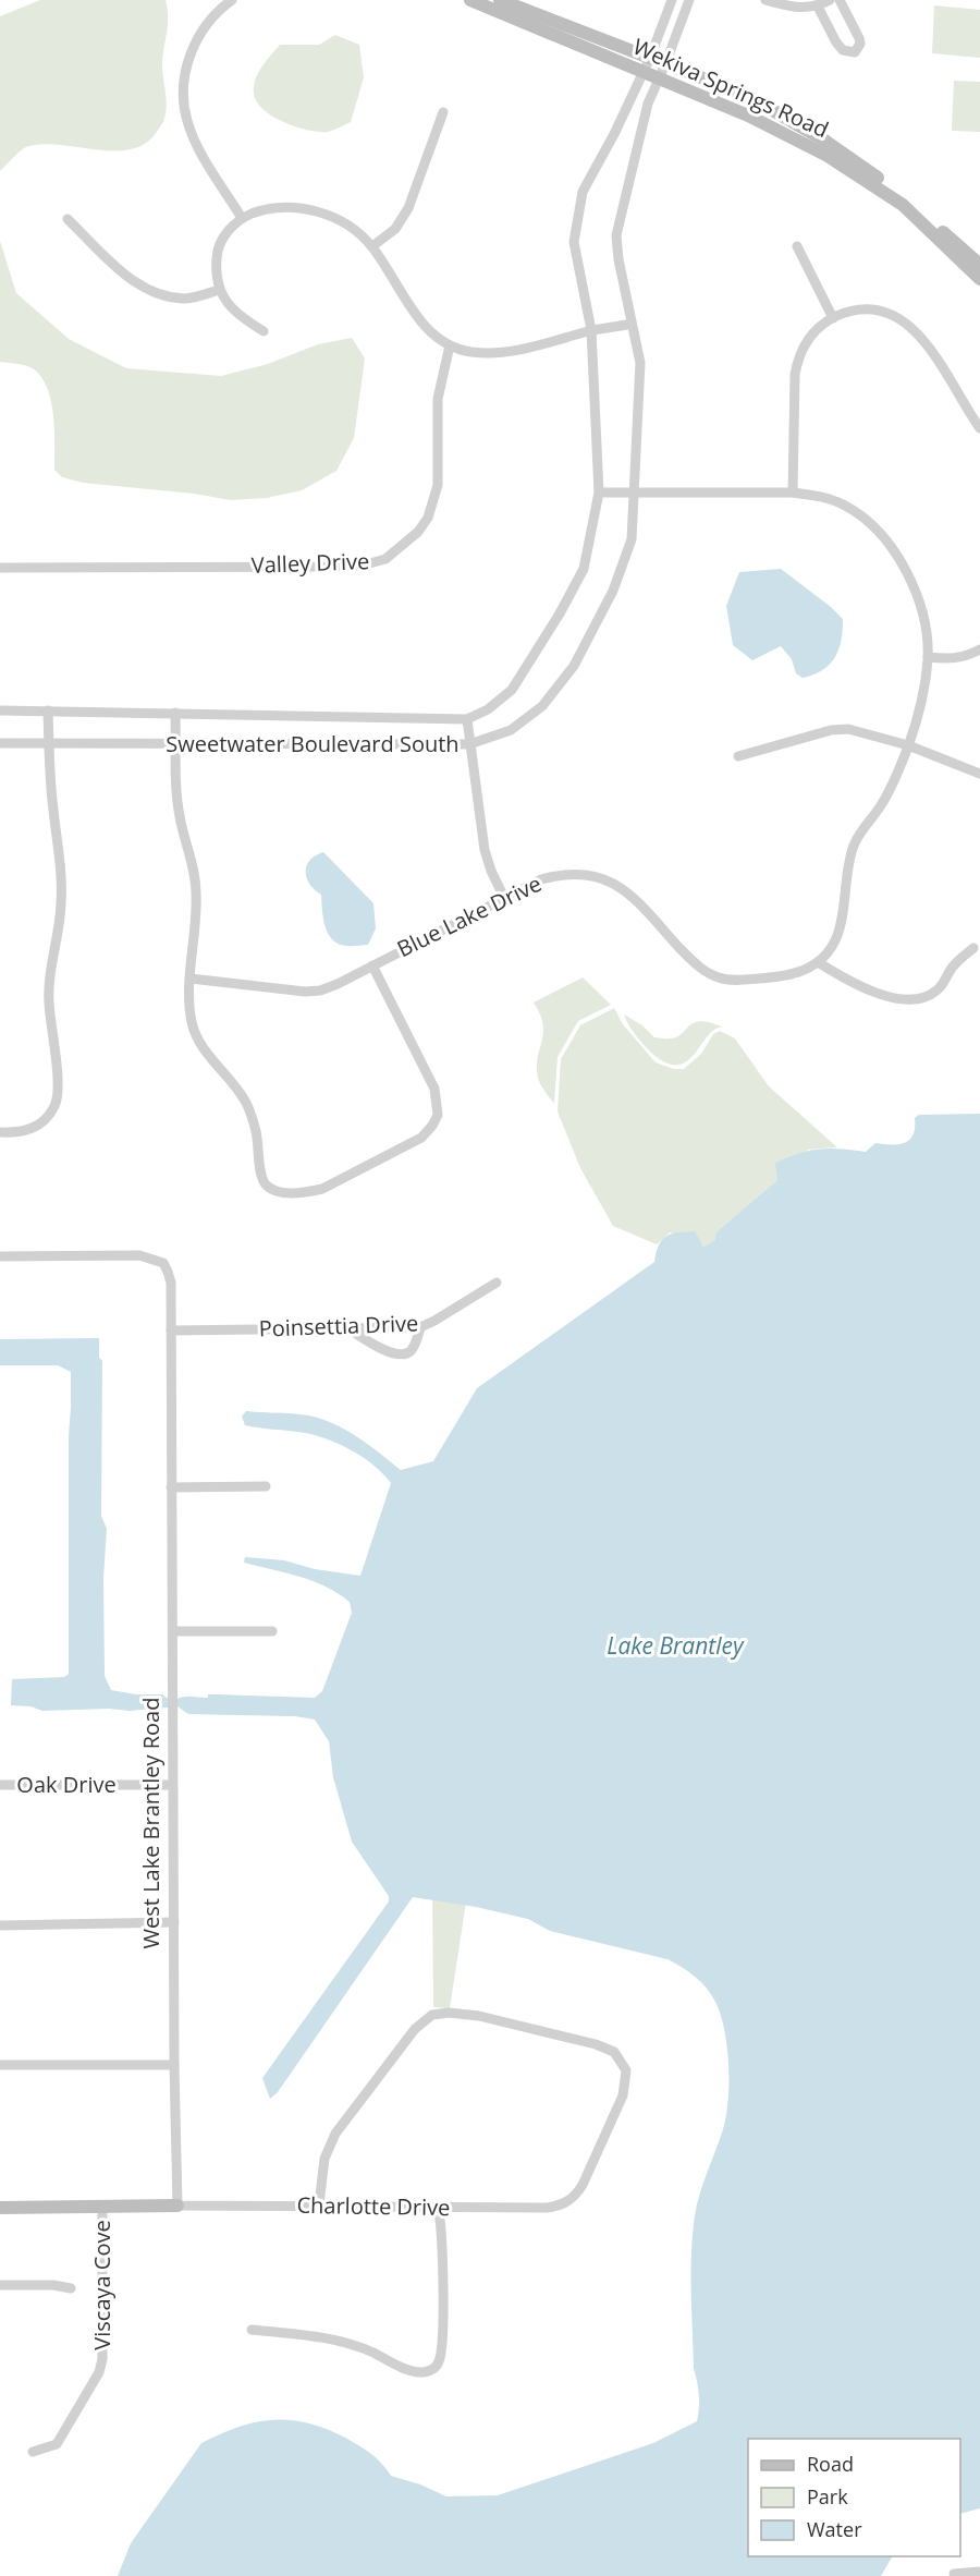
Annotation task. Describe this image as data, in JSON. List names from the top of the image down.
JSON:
{
  "streets": {
    "main road": ["Wekiva Springs Road"],
    "street": [
      "Valley Drive",
      "Sweetwater Boulevard South",
      "Blue Lake Drive",
      "Poinsettia Drive",
      "Oak Drive",
      "West Lake Brantley Road",
      "Charlotte Drive",
      "Viscaya Cove"
    ]
  },
  "crossings": [
    ["Wekiva Springs Road", "Sweetwater Boulevard South"],
    ["Poinsettia Drive", "West Lake Brantley Road"],
    ["Oak Drive", "West Lake Brantley Road"],
    ["West Lake Brantley Road", "Charlotte Drive"]
  ],
  "water": ["Lake Brantley"],
  "legend": ["Road", "Park", "Water"]
}
